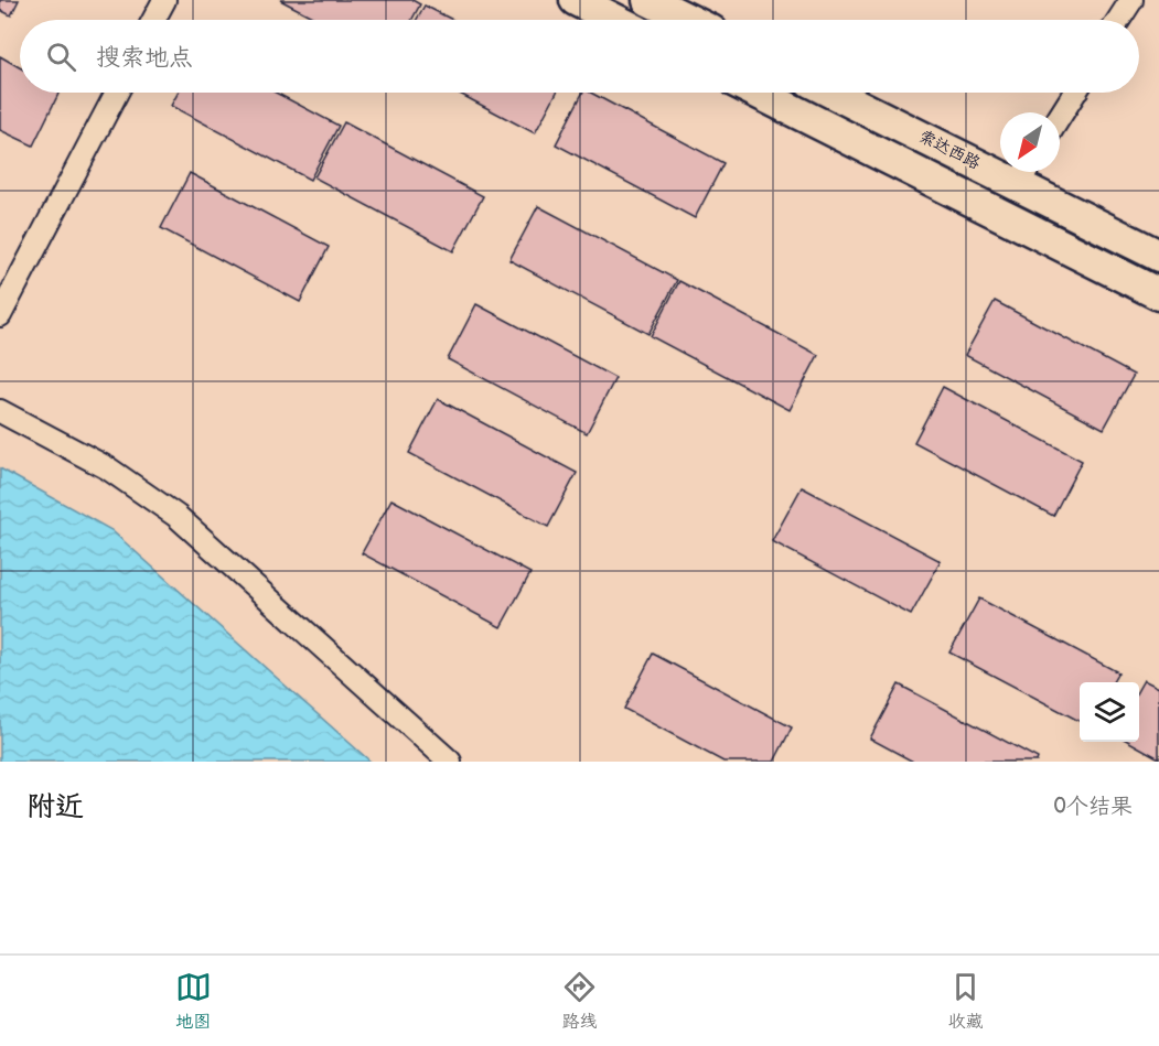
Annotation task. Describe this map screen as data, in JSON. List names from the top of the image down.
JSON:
{
  "streets": {
    "main road": ["索达西路"]
  },
  "north": "bottom left",
  "page": {
    "search": "搜索地点",
    "heading": ["附近", "0个结果"],
    "nav": ["地图", "路线", "收藏"]
  }
}
